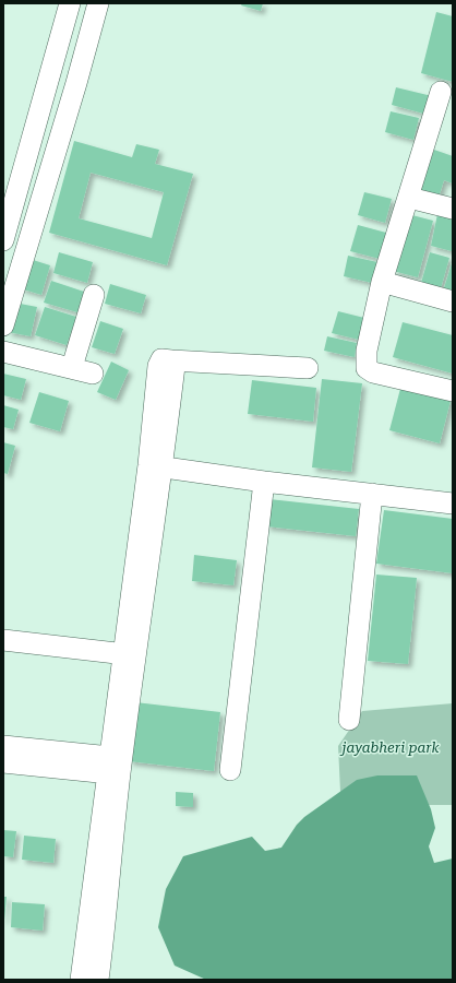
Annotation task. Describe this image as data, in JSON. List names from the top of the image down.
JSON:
{
  "parks": ["jayabheri park"]
}
